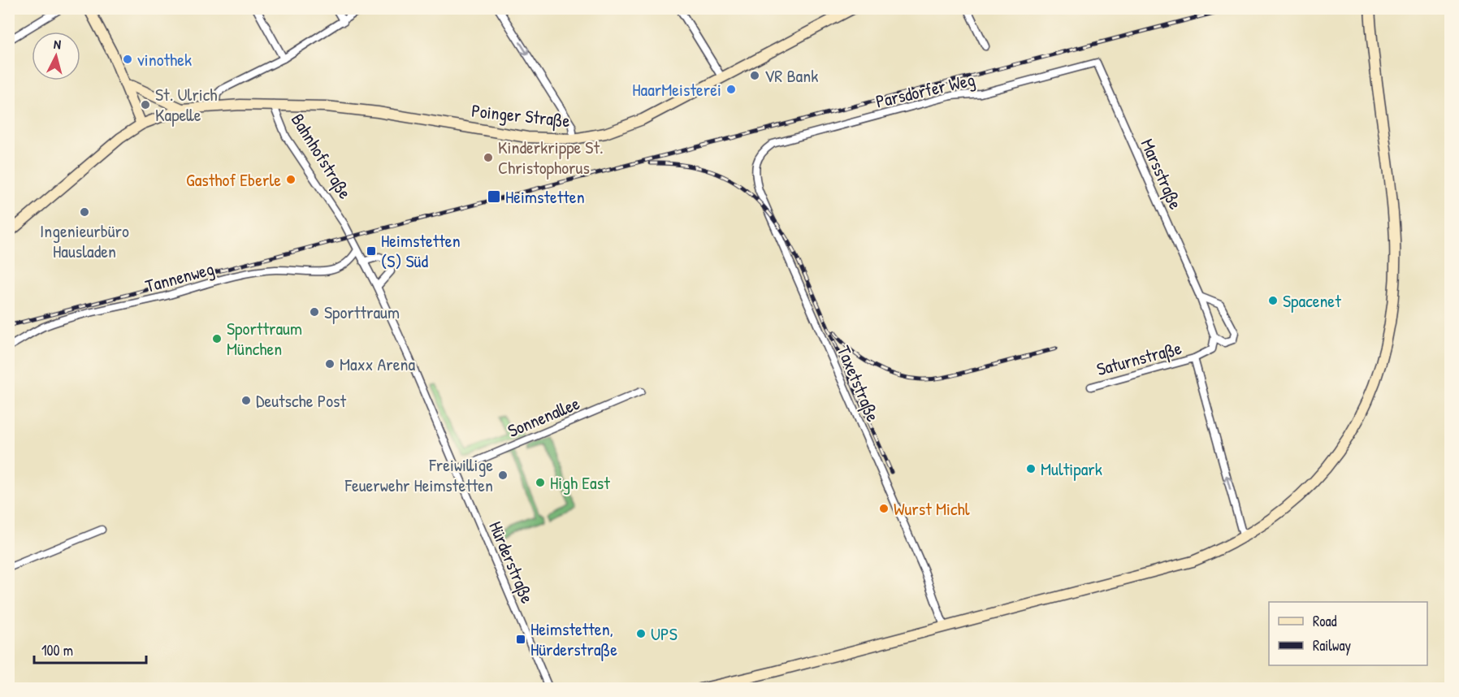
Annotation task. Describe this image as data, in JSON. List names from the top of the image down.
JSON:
{
  "streets": {
    "street": [
      "Parsdorfer Weg",
      "Poinger Straße",
      "Bahnhofstraße",
      "Marsstraße",
      "Tannenweg",
      "Saturnstraße",
      "Taxetstraße",
      "Sonnenallee",
      "Hürderstraße"
    ]
  },
  "crossings": [
    ["Parsdorfer Weg", "Marsstraße"],
    ["Parsdorfer Weg", "Taxetstraße"],
    ["Poinger Straße", "Bahnhofstraße"],
    ["Bahnhofstraße", "Tannenweg"],
    ["Bahnhofstraße", "Hürderstraße"],
    ["Tannenweg", "Hürderstraße"],
    ["Sonnenallee", "Hürderstraße"]
  ],
  "places": {
    "other": [
      "vinothek",
      "VR Bank",
      "HaarMeisterei",
      "St. Ulrich Kapelle",
      "Kinderkrippe St. Christophorus",
      "Gasthof Eberle",
      "Ingenieurbüro Hausladen",
      "Spacenet",
      "Sporttraum",
      "Sporttraum München",
      "Maxx Arena",
      "Deutsche Post",
      "Multipark",
      "Freiwillige Feuerwehr Heimstetten",
      "High East",
      "Wurst Michl",
      "UPS"
    ],
    "transit": ["Heimstetten", "Heimstetten (S) Süd", "Heimstetten, Hürderstraße"]
  },
  "legend": ["Road", "Railway"],
  "scale_bar": "100 m",
  "north": "top"
}
